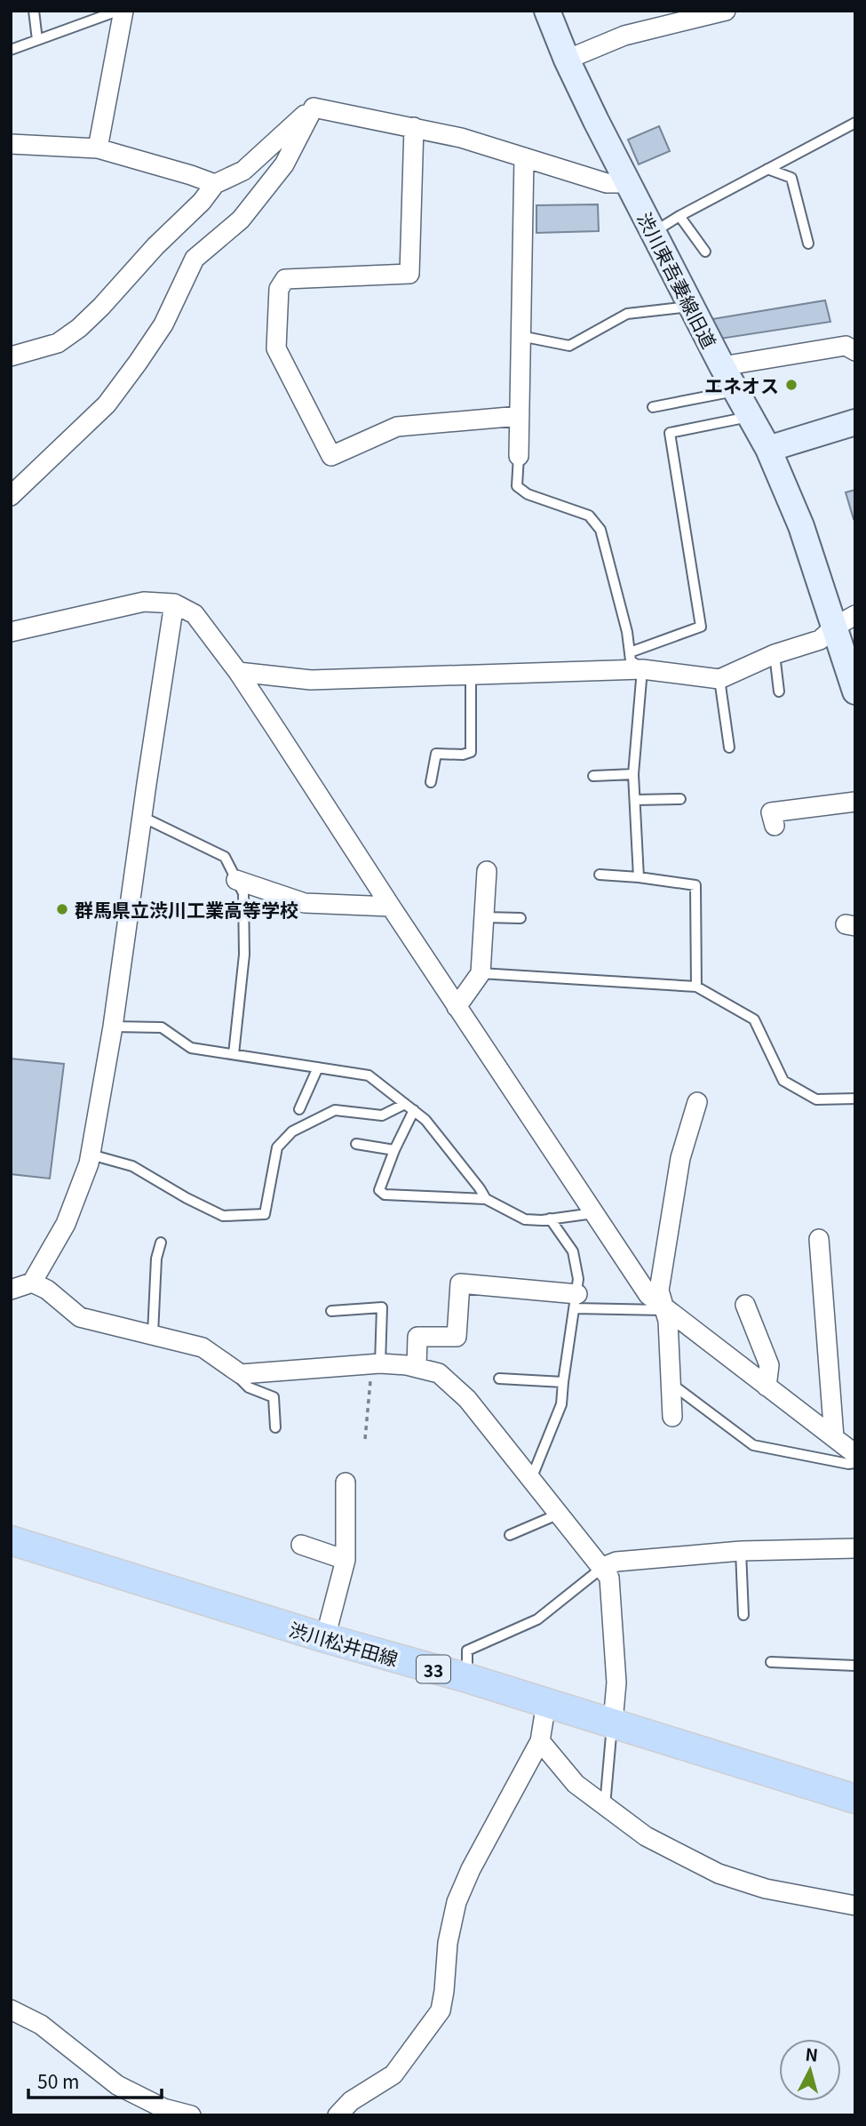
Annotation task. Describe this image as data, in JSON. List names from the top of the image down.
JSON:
{
  "streets": {
    "main road": ["渋川松井田線", "33"],
    "street": ["渋川東吾妻線旧道"]
  },
  "places": ["エネオス", "群馬県立渋川工業高等学校"],
  "scale_bar": "50 m",
  "north": "top"
}
